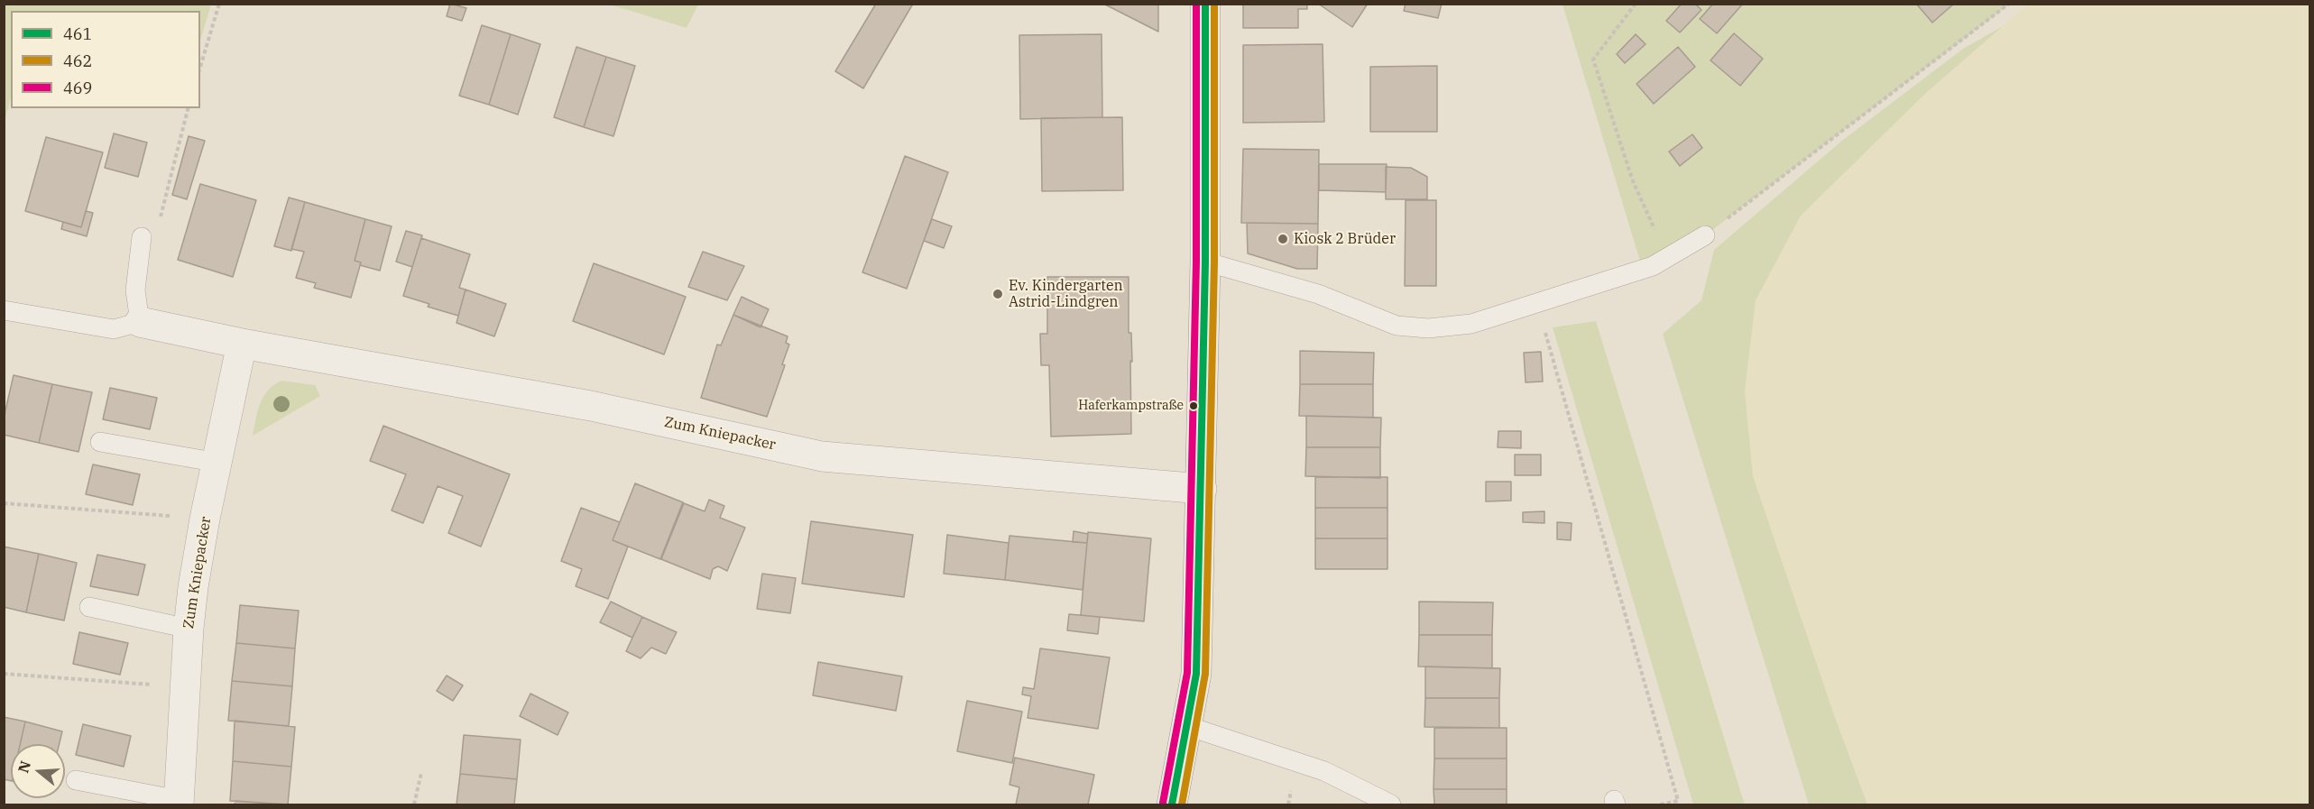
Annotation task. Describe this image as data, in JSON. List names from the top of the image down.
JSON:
{
  "streets": {
    "street": ["Zum Kniepacker"]
  },
  "places": ["Kiosk 2 Brüder", "Ev. Kindergarten Astrid-Lindgren", "Haferkampstraße"],
  "lines": ["transit line 461", "transit line 462", "transit line 469"],
  "legend": ["461", "462", "469"],
  "north": "left"
}
